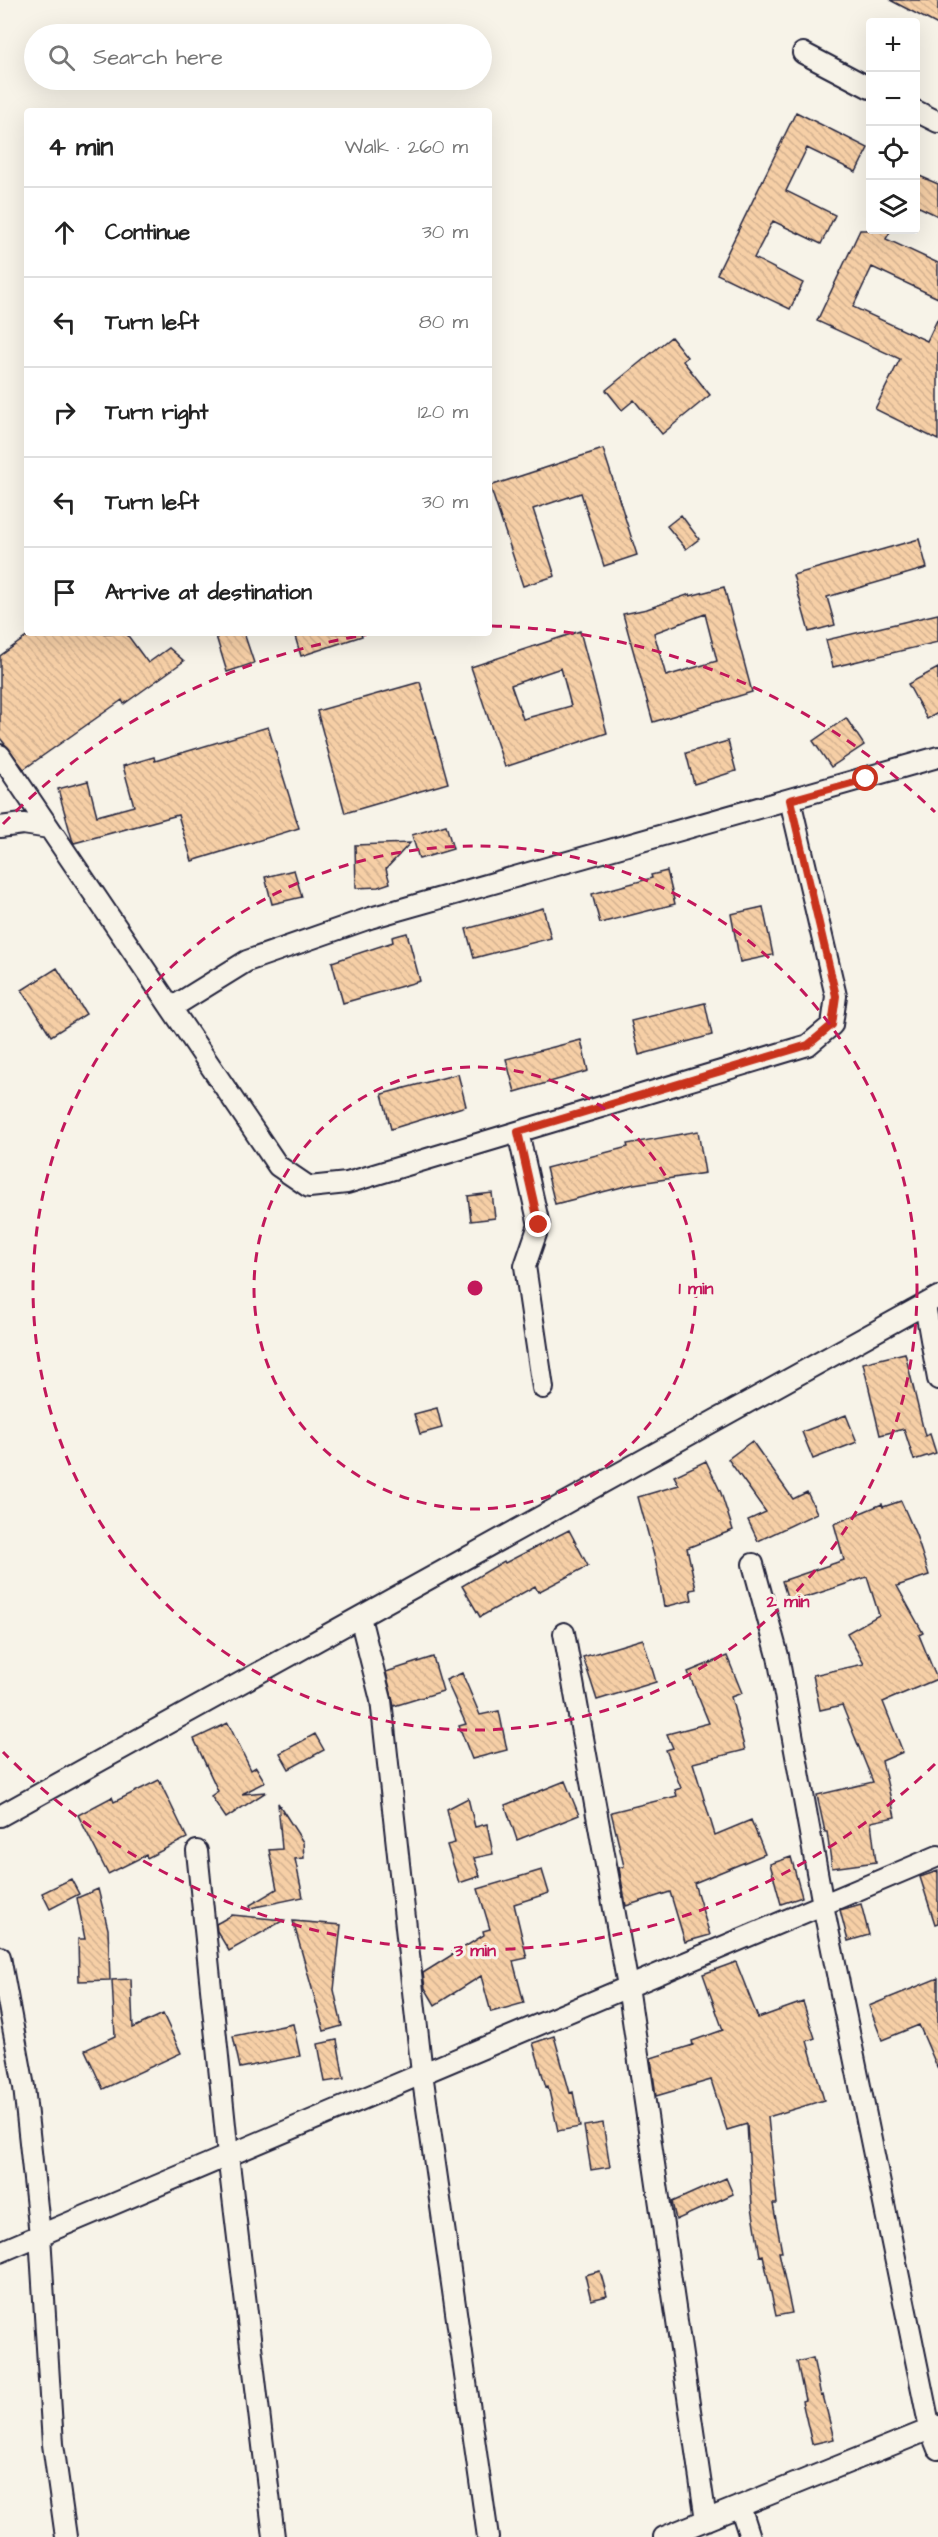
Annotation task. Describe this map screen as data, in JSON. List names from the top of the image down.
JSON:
{
  "page": {
    "map_buttons": ["+", "−"],
    "search": "Search here",
    "heading": ["4 min", "Walk · 260 m"],
    "list": [
      ["Continue", "30 m"],
      ["Turn left", "80 m"],
      ["Turn right", "120 m"],
      ["Turn left", "30 m"],
      "Arrive at destination"
    ]
  },
  "rings": ["1 min", "2 min", "3 min"]
}
